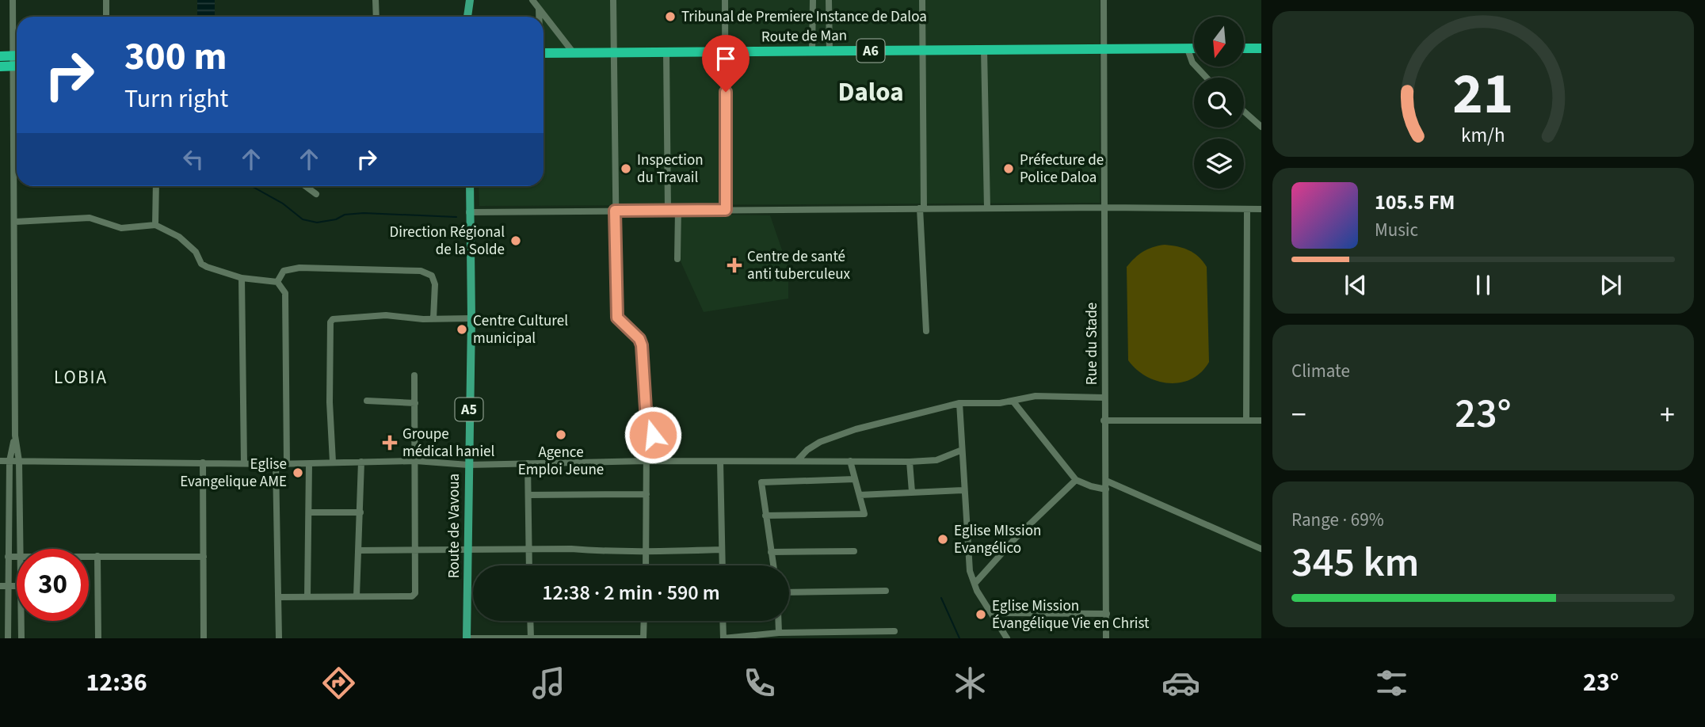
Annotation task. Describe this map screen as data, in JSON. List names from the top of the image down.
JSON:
{
  "streets": {
    "highway": ["Route de Man", "A6"],
    "main road": ["A5", "Route de Vavoua"],
    "street": ["Rue du Stade"]
  },
  "crossings": [
    ["Route de Man", "Rue du Stade"]
  ],
  "districts": ["Daloa", "LOBIA"],
  "places": {
    "other": [
      "Tribunal de Premiere Instance de Daloa",
      "Inspection du Travail",
      "Préfecture de Police Daloa",
      "Direction Régional de la Solde",
      "Centre Culturel municipal",
      "Agence Emploi Jeune",
      "Eglise Evangelique AME",
      "Eglise MIssion Evangélico",
      "Eglise Mission Évangélique Vie en Christ"
    ],
    "health": ["Centre de santé anti tuberculeux", "Groupe médical haniel"]
  },
  "north": "bottom",
  "page": {
    "turn": ["300 m", "Turn right"],
    "song": ["105.5 FM", "Music"],
    "tile": [
      "Climate",
      ["Range · 69%", "345 km"]
    ],
    "heat": ["−", "23°", "+"],
    "limit": "30",
    "trip": "12:38 · 2 min · 590 m",
    "tabs": ["12:36", "23°"],
    "gauge": ["21", "km/h"]
  }
}
